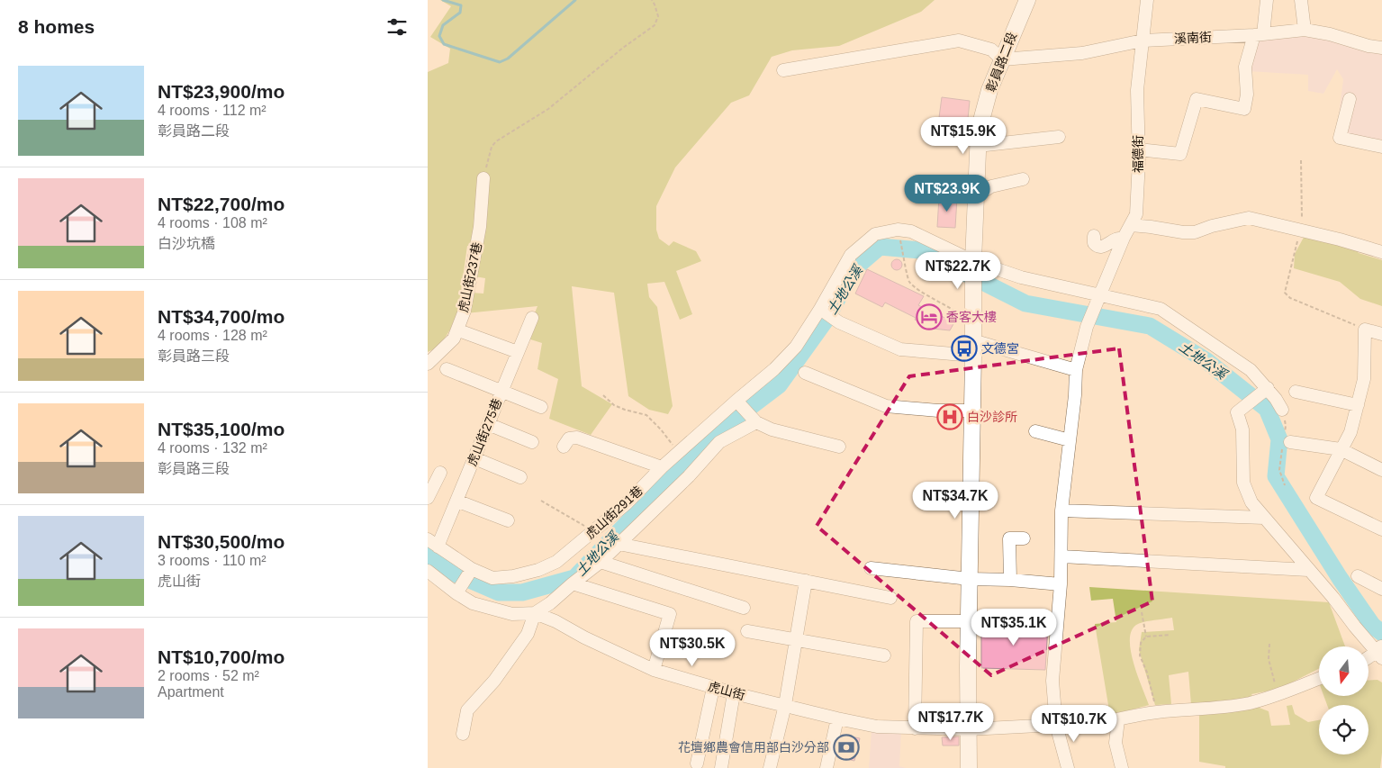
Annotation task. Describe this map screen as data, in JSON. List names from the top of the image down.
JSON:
{
  "streets": {
    "main road": ["彰員路二段"],
    "street": [
      "溪南街",
      "福德街",
      "虎山街237巷",
      "虎山街275巷",
      "虎山街291巷",
      "虎山街"
    ]
  },
  "crossings": [
    ["溪南街", "彰員路二段"],
    ["溪南街", "福德街"],
    ["彰員路二段", "虎山街291巷"],
    ["福德街", "虎山街"],
    ["虎山街275巷", "虎山街291巷"]
  ],
  "water": ["土地公溪"],
  "places": {
    "hotel": ["香客大樓"],
    "bus stop": ["文德宮"],
    "hospital": ["白沙診所"],
    "bank": ["花壇鄉農會信用部白沙分部"]
  },
  "north": "bottom",
  "page": {
    "heading": "8 homes",
    "list": [
      {
        "name": "NT$23,900/mo",
        "note": "4 rooms · 112 m² · 彰員路二段"
      },
      {
        "name": "NT$22,700/mo",
        "note": "4 rooms · 108 m² · 白沙坑橋"
      },
      {
        "name": "NT$34,700/mo",
        "note": "4 rooms · 128 m² · 彰員路三段"
      },
      {
        "name": "NT$35,100/mo",
        "note": "4 rooms · 132 m² · 彰員路三段"
      },
      {
        "name": "NT$30,500/mo",
        "note": "3 rooms · 110 m² · 虎山街"
      },
      {
        "name": "NT$10,700/mo",
        "note": "2 rooms · 52 m² · Apartment"
      }
    ],
    "price": [
      "NT$15.9K",
      "NT$23.9K",
      "NT$22.7K",
      "NT$34.7K",
      "NT$35.1K",
      "NT$30.5K",
      "NT$17.7K",
      "NT$10.7K"
    ]
  }
}
